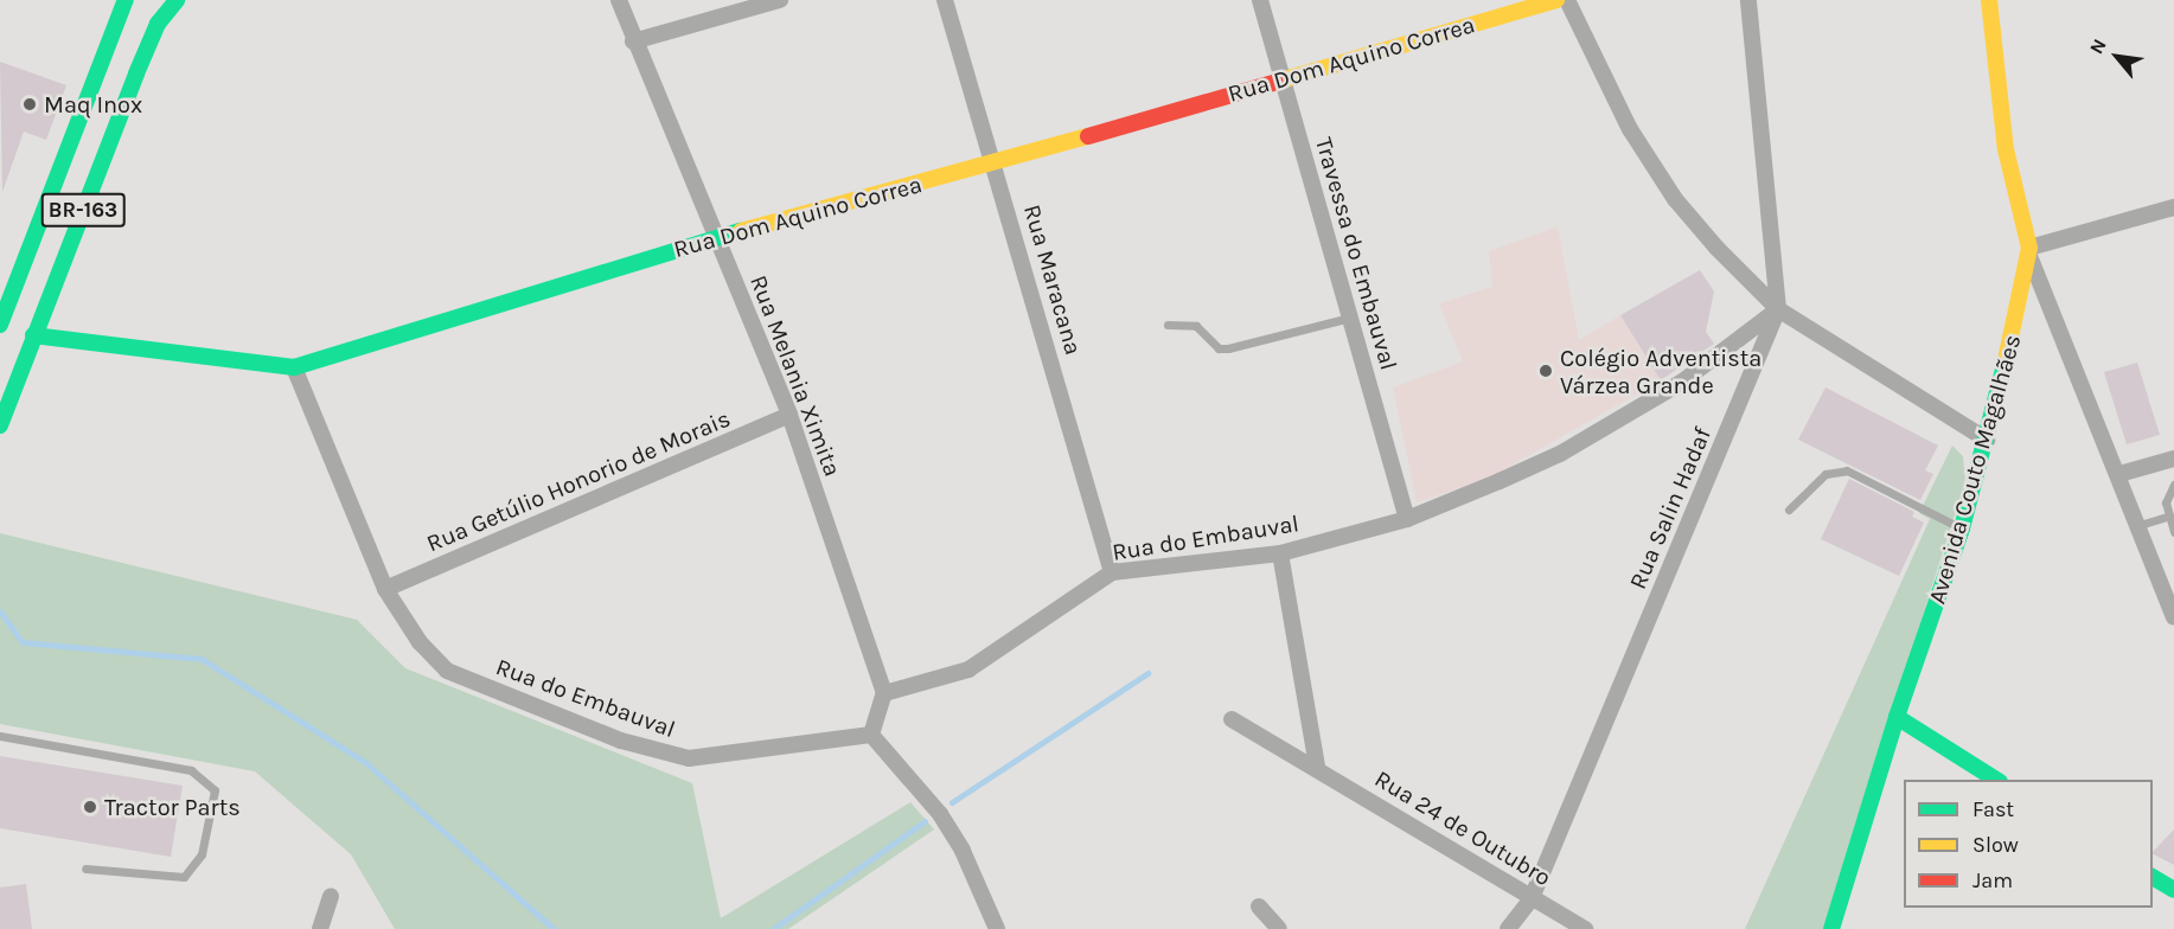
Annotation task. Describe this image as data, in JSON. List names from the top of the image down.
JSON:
{
  "streets": {
    "main road": ["Rua Dom Aquino Correa", "BR-163", "Avenida Couto Magalhães"],
    "street": [
      "Travessa do Embauval",
      "Rua Maracana",
      "Rua Melania Ximita",
      "Rua Getúlio Honorio de Morais",
      "Rua Salin Hadaf",
      "Rua do Embauval",
      "Rua 24 de Outubro"
    ]
  },
  "crossings": [
    ["Rua Dom Aquino Correa", "BR-163"],
    ["Rua Dom Aquino Correa", "Travessa do Embauval"],
    ["Rua Dom Aquino Correa", "Rua Maracana"],
    ["Rua Dom Aquino Correa", "Rua Melania Ximita"],
    ["Rua Dom Aquino Correa", "Rua do Embauval"],
    ["Travessa do Embauval", "Rua do Embauval"],
    ["Rua Maracana", "Rua do Embauval"],
    ["Rua Melania Ximita", "Rua Getúlio Honorio de Morais"],
    ["Rua Melania Ximita", "Rua do Embauval"],
    ["Rua Getúlio Honorio de Morais", "Rua do Embauval"],
    ["Rua Salin Hadaf", "Rua do Embauval"],
    ["Rua Salin Hadaf", "Rua 24 de Outubro"]
  ],
  "places": ["Maq Inox", "Colégio Adventista Várzea Grande", "Tractor Parts"],
  "legend": ["Fast", "Slow", "Jam"],
  "north": "top left"
}
